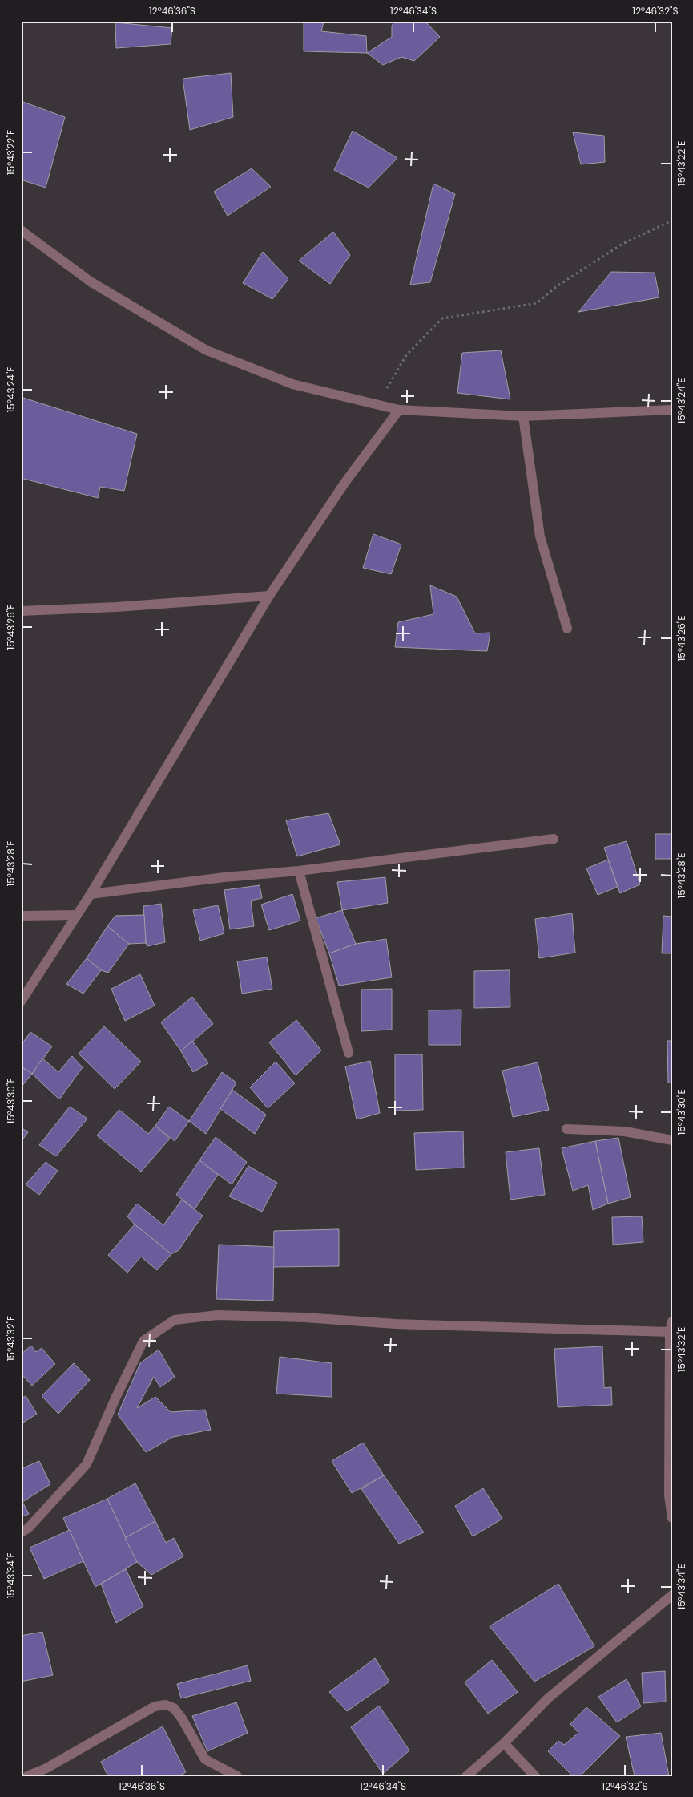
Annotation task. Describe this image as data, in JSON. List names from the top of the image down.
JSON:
{
  "coordinates": [
    "12°46'36\"S",
    "12°46'34\"S",
    "12°46'32\"S",
    "15°43'22\"E",
    "15°43'24\"E",
    "15°43'26\"E",
    "15°43'28\"E",
    "15°43'30\"E",
    "15°43'32\"E",
    "15°43'34\"E"
  ]
}
